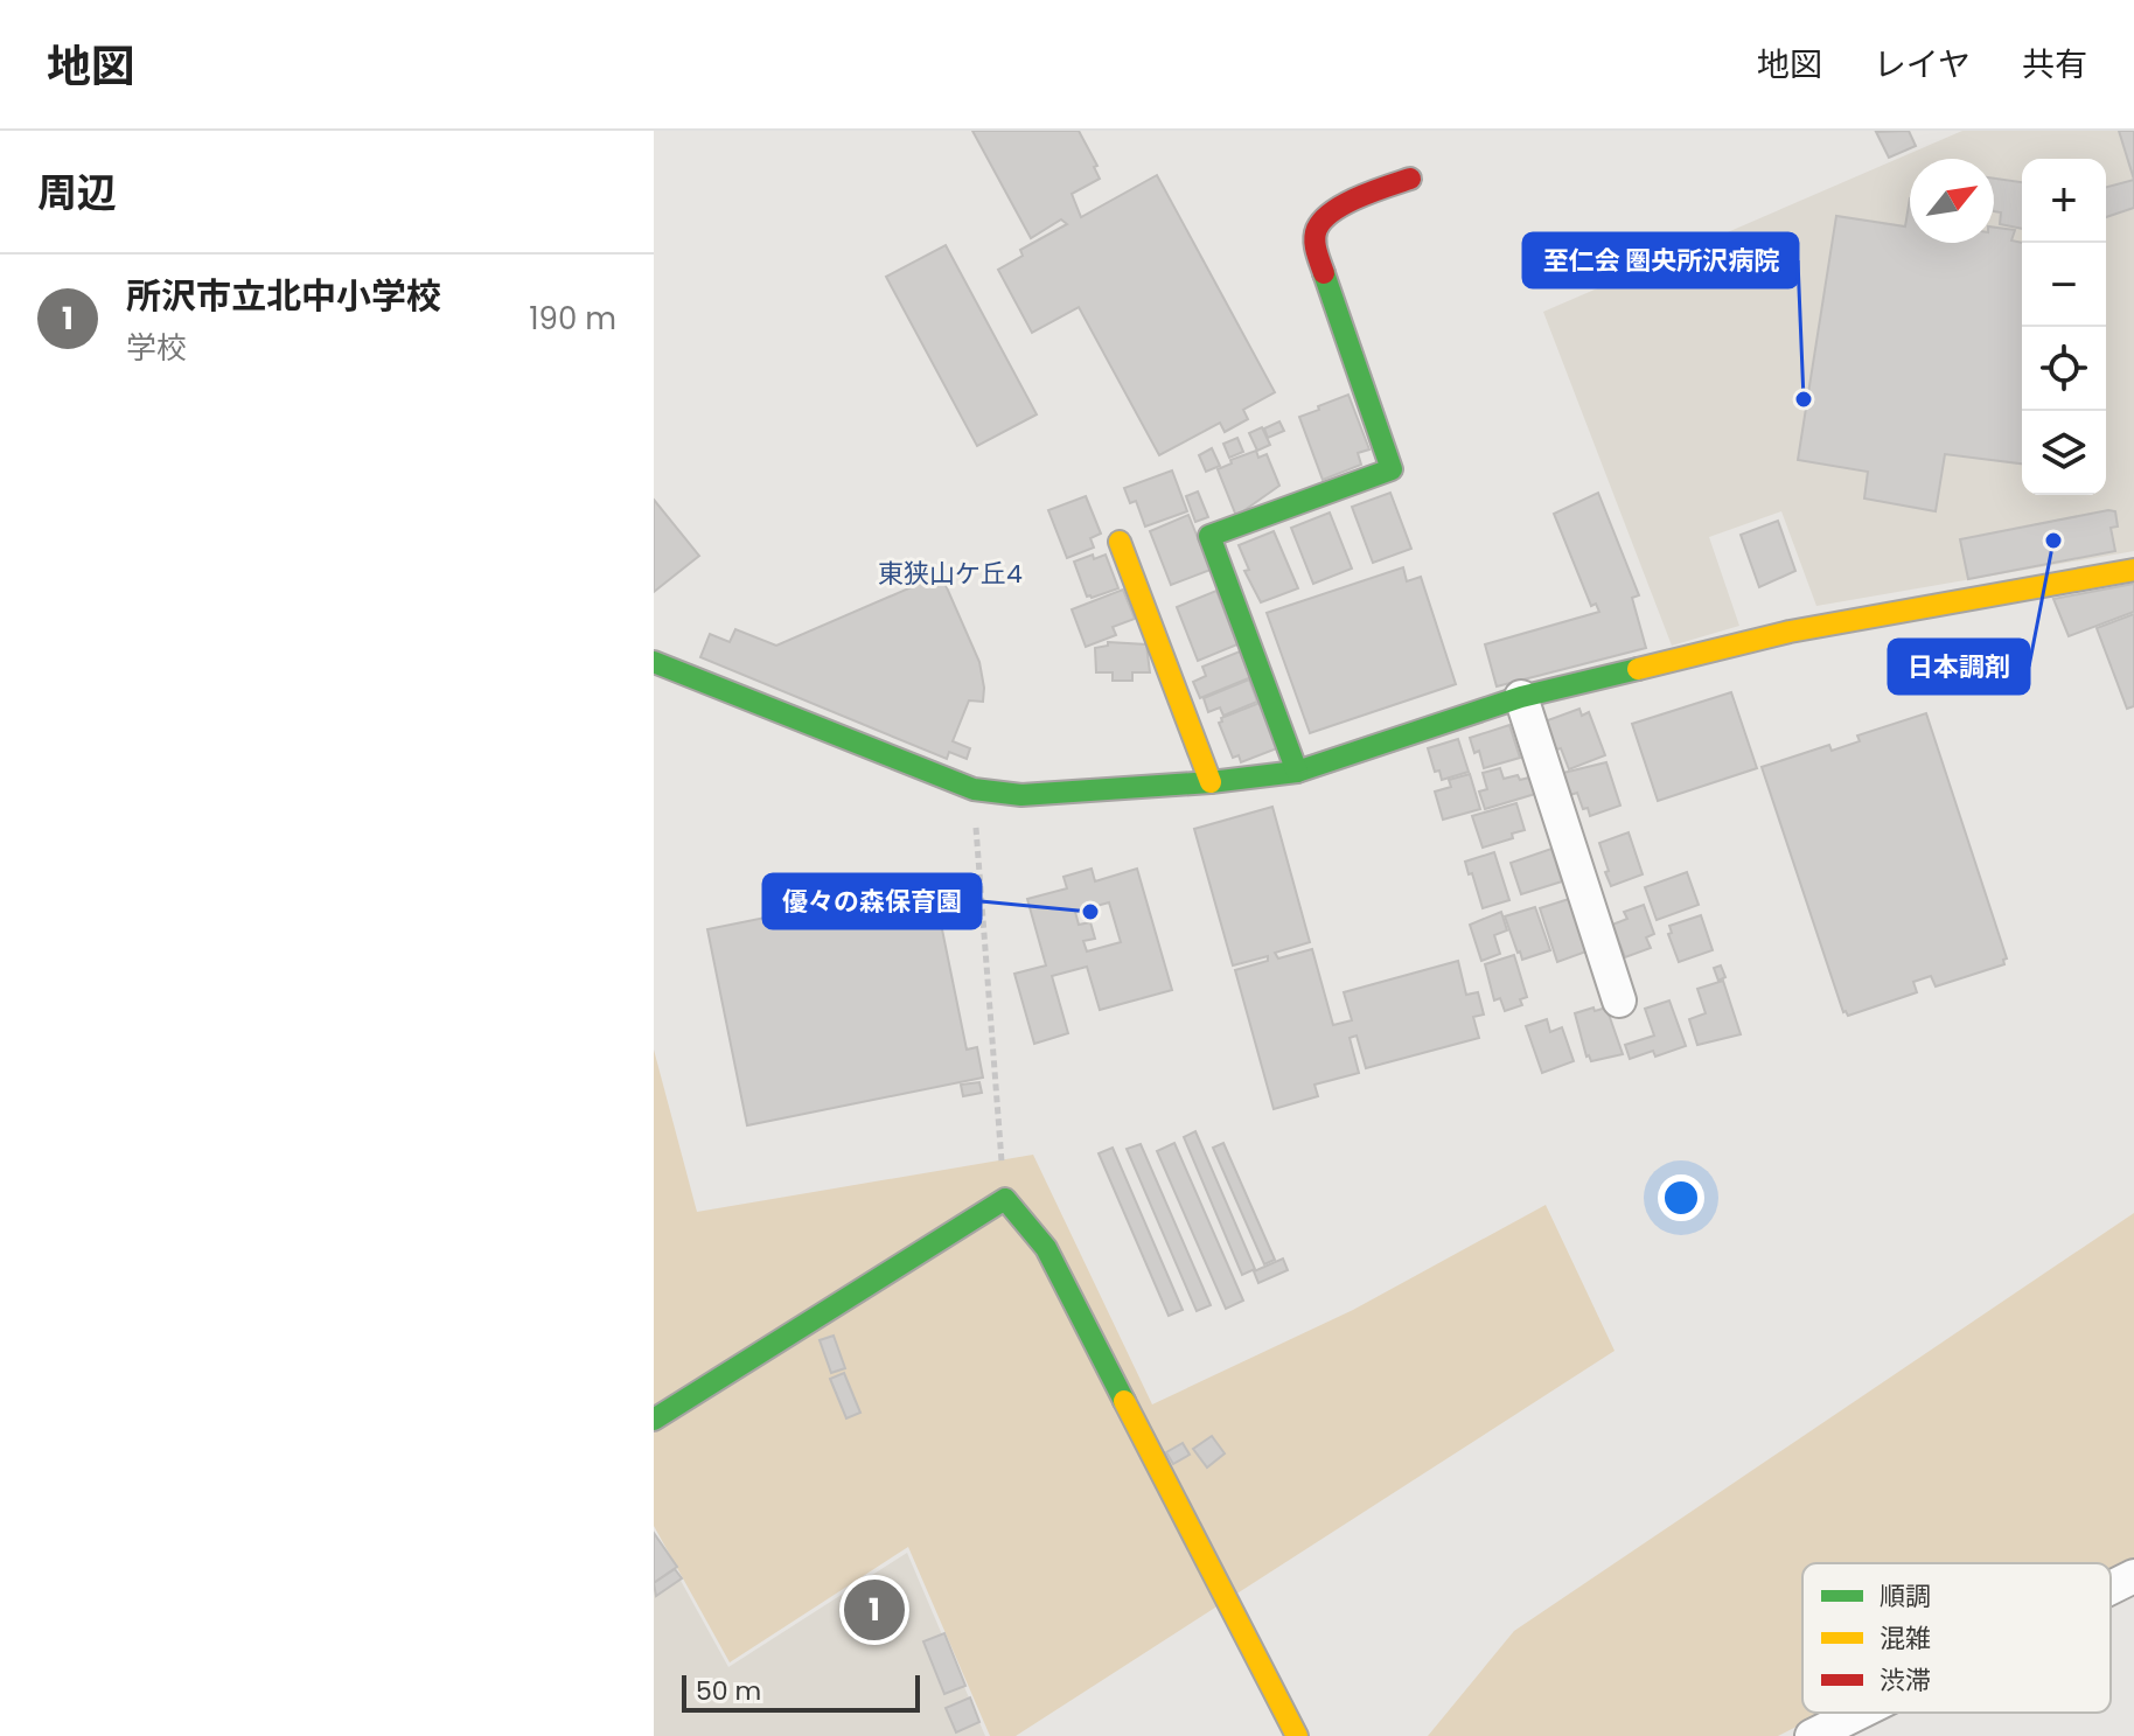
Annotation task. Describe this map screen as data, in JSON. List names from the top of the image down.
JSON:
{
  "districts": ["東狭山ケ丘4"],
  "places": ["至仁会 圏央所沢病院", "日本調剤", "優々の森保育園"],
  "legend": ["順調", "混雑", "渋滞"],
  "scale_bar": "50 m",
  "north": "top right",
  "page": {
    "header": "地図",
    "nav": ["地図", "レイヤ", "共有"],
    "heading": "周辺",
    "map_buttons": ["+", "−"],
    "list": [
      {
        "mark": "1",
        "name": "所沢市立北中小学校",
        "note": "学校",
        "value": "190 m"
      }
    ],
    "pins": "1",
    "scale": "50 m"
  }
}
